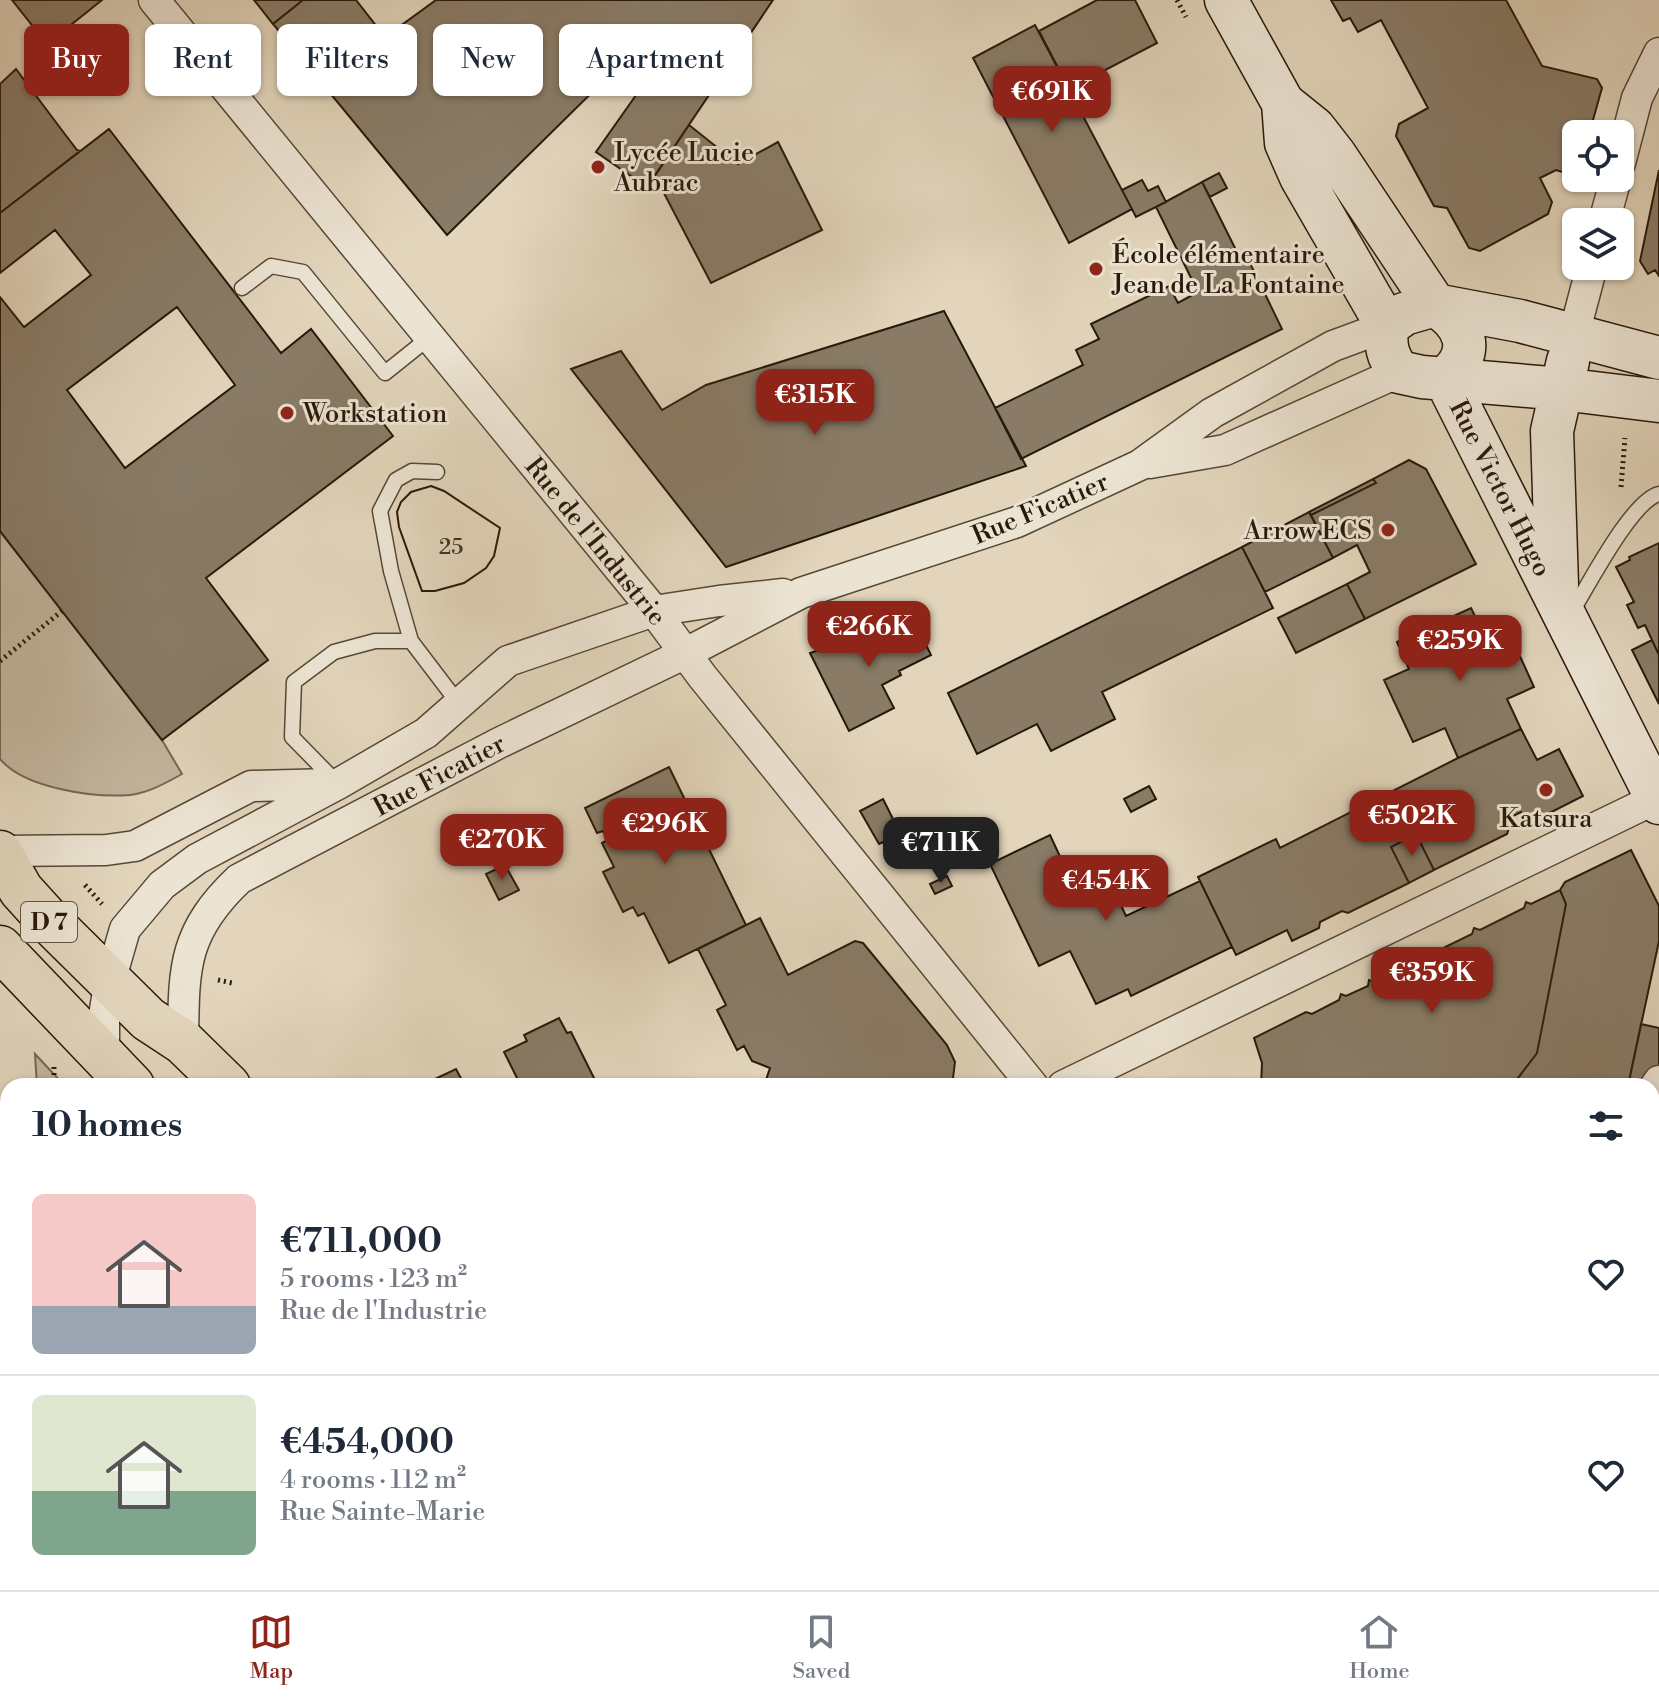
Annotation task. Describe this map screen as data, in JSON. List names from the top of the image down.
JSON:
{
  "streets": {
    "main road": ["Rue Victor Hugo", "D 7"],
    "street": ["Rue Ficatier", "Rue de l'Industrie"]
  },
  "crossings": [
    ["Rue Victor Hugo", "Rue Ficatier"],
    ["Rue Ficatier", "Rue de l'Industrie"],
    ["Rue Ficatier", "D 7"]
  ],
  "places": [
    "Lycée Lucie Aubrac",
    "École élémentaire Jean de La Fontaine",
    "Workstation",
    "Arrow ECS",
    "Katsura"
  ],
  "house_numbers": ["25"],
  "page": {
    "chip": [
      "Buy",
      "Rent",
      "Filters",
      "New",
      "Apartment"
    ],
    "price": [
      "€691K",
      "€315K",
      "€266K",
      "€259K",
      "€502K",
      "€296K",
      "€270K",
      "€711K",
      "€454K",
      "€359K"
    ],
    "heading": "10 homes",
    "list": [
      {
        "name": "€711,000",
        "note": "5 rooms · 123 m² · Rue de l'Industrie"
      },
      {
        "name": "€454,000",
        "note": "4 rooms · 112 m² · Rue Sainte-Marie"
      }
    ],
    "tabs": ["Map", "Saved", "Home"]
  }
}
